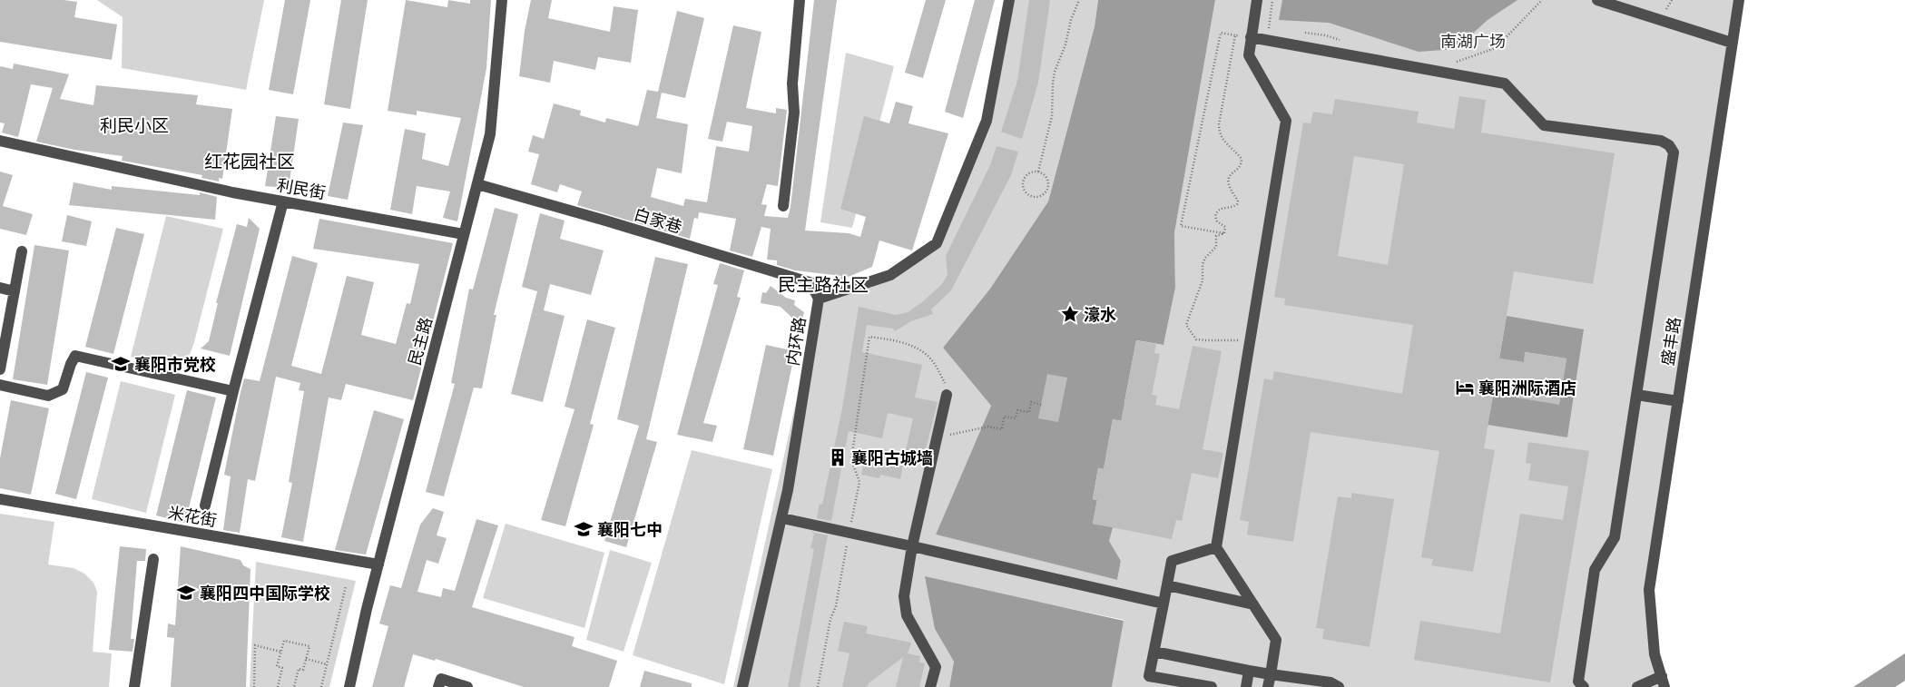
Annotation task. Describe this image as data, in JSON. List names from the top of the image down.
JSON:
{
  "streets": {
    "street": [
      "利民街",
      "白家巷",
      "民主路",
      "内环路",
      "盛丰路",
      "米花街"
    ]
  },
  "crossings": [
    ["利民街", "民主路"],
    ["白家巷", "民主路"],
    ["白家巷", "内环路"],
    ["民主路", "米花街"]
  ],
  "districts": ["利民小区", "红花园社区", "民主路社区"],
  "parks": ["南湖广场"],
  "places": {
    "place": ["濠水"],
    "school or university": ["襄阳市党校", "襄阳七中", "襄阳四中国际学校"],
    "hotel": ["襄阳洲际酒店"],
    "building": ["襄阳古城墙"]
  }
}
